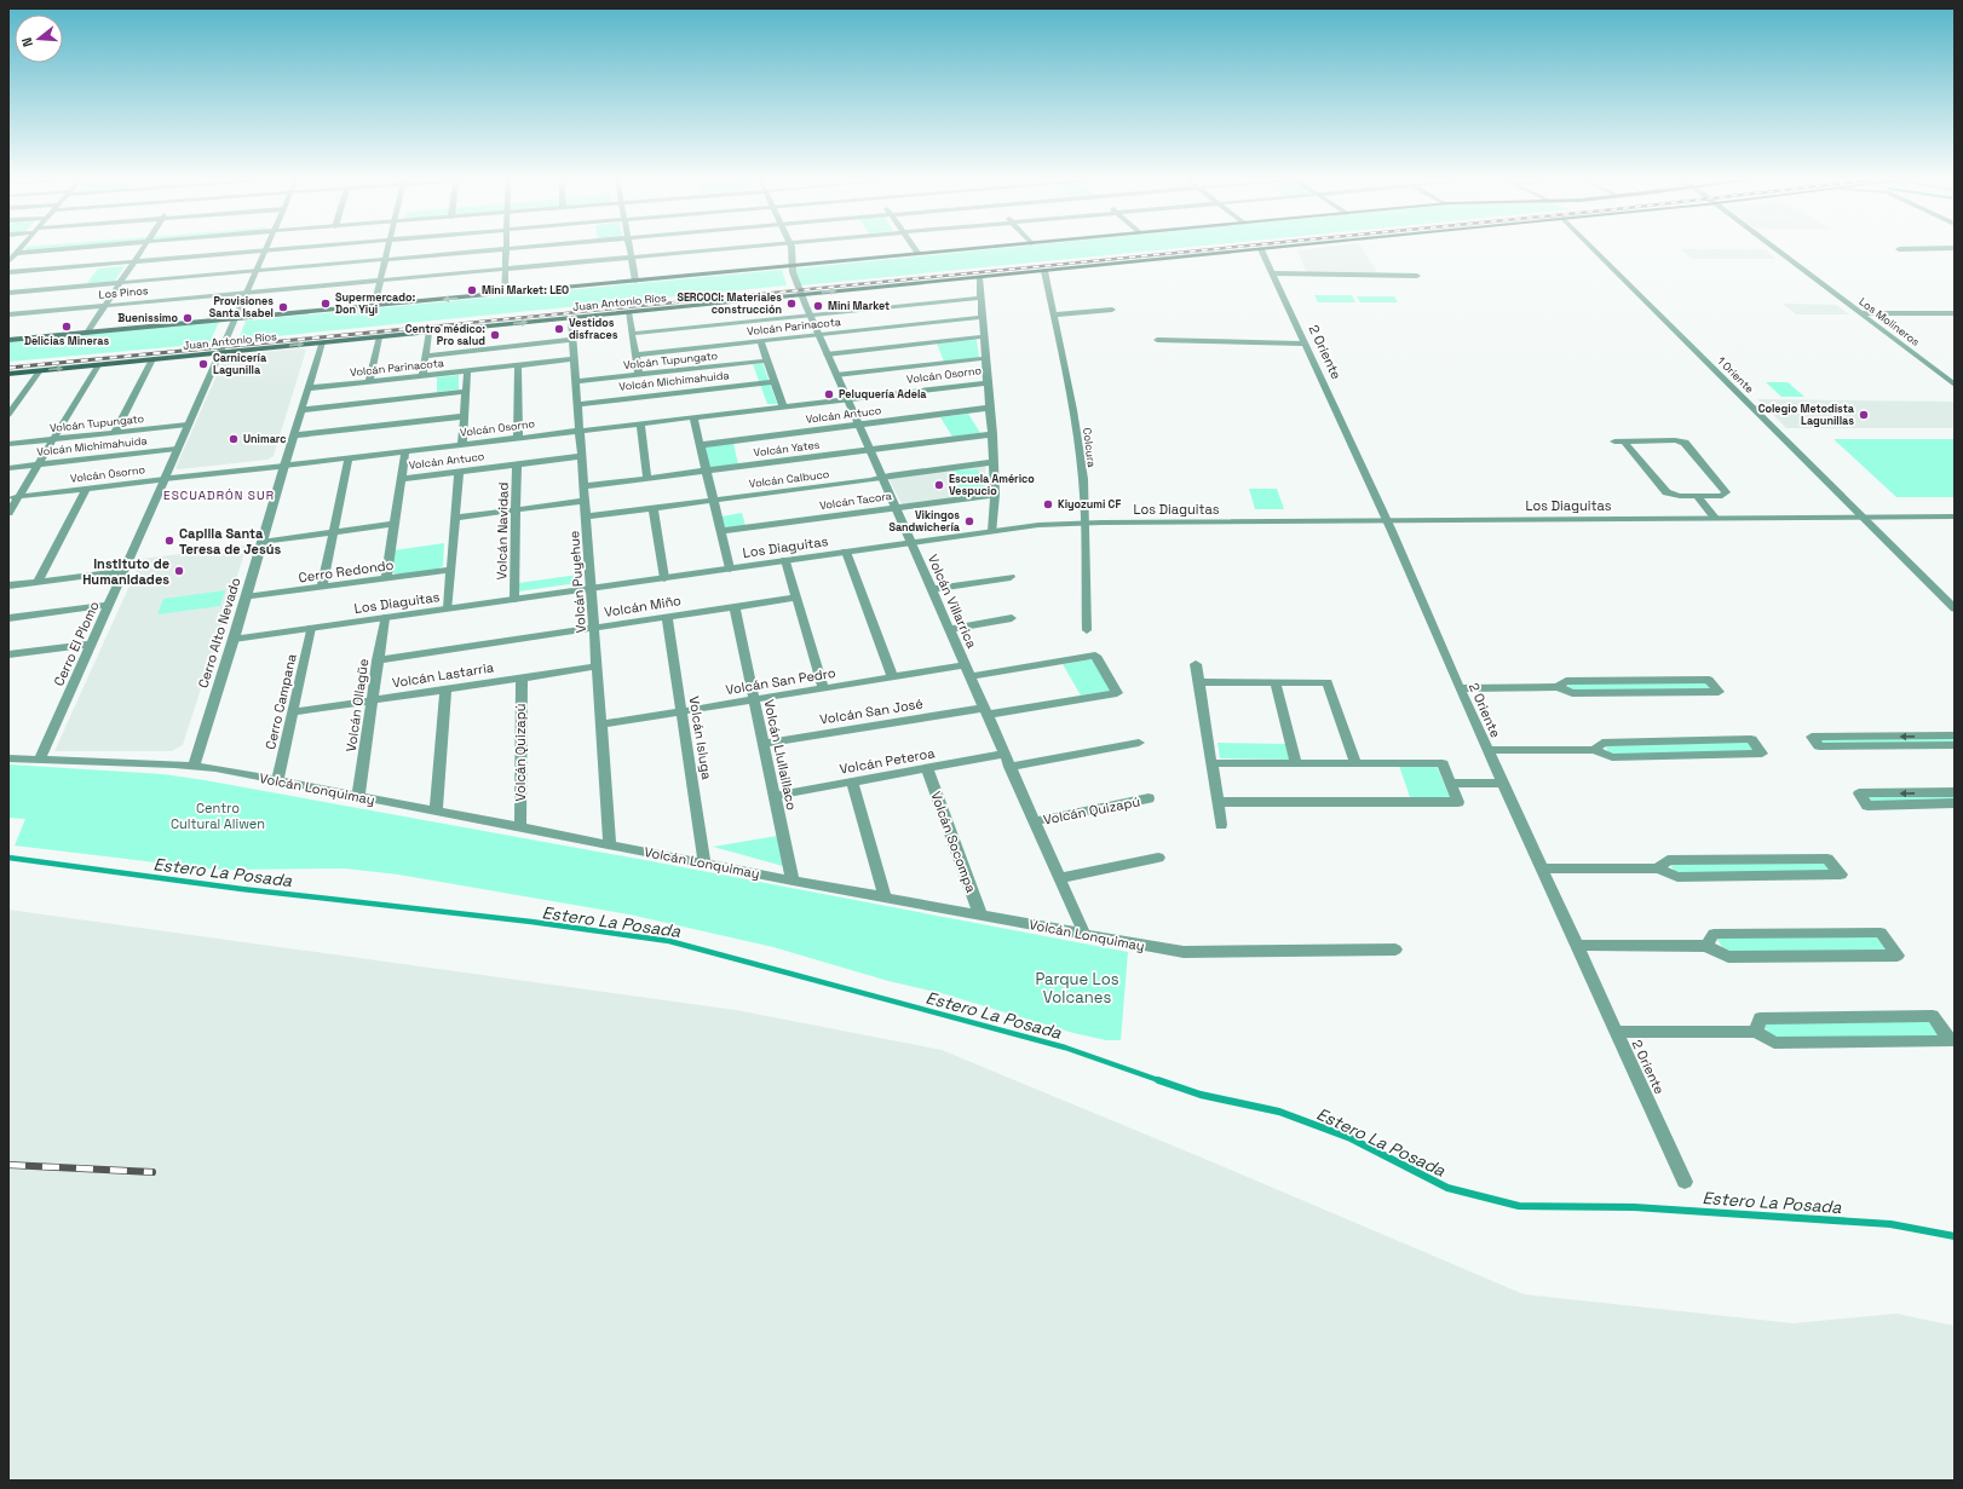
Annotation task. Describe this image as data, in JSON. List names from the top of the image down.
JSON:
{
  "streets": {
    "main road": ["Juan Antonio Ríos"],
    "street": [
      "Los Pinos",
      "Los Molineros",
      "Volcán Parinacota",
      "2 Oriente",
      "Volcán Tupungato",
      "Volcán Osorno",
      "1 Oriente",
      "Volcán Michimahuida",
      "Volcán Antuco",
      "Colcura",
      "Volcán Yates",
      "Volcán Calbuco",
      "Volcán Tacora",
      "Los Diaguitas",
      "Volcán Navidad",
      "Cerro Redondo",
      "Volcán Puyehue",
      "Volcán Villarrica",
      "Volcán Miño",
      "Cerro Alto Nevado",
      "Cerro El Plomo",
      "Volcán Lastarria",
      "Volcán San Pedro",
      "Cerro Campana",
      "Volcán Ollagüe",
      "Volcán San José",
      "Volcán Isluga",
      "Volcán Quizapú",
      "Volcán Llullaillaco",
      "Volcán Peteroa",
      "Volcán Lonquimay",
      "Volcán Socompa"
    ]
  },
  "crossings": [
    ["Los Pinos", "Cerro El Plomo"],
    ["Juan Antonio Ríos", "2 Oriente"],
    ["Juan Antonio Ríos", "Colcura"],
    ["Juan Antonio Ríos", "Volcán Puyehue"],
    ["Juan Antonio Ríos", "Volcán Villarrica"],
    ["Juan Antonio Ríos", "Cerro Alto Nevado"],
    ["Juan Antonio Ríos", "Cerro El Plomo"],
    ["Volcán Parinacota", "Volcán Puyehue"],
    ["Volcán Parinacota", "Volcán Villarrica"],
    ["Volcán Parinacota", "Cerro Alto Nevado"],
    ["2 Oriente", "Los Diaguitas"],
    ["Volcán Tupungato", "Volcán Puyehue"],
    ["Volcán Tupungato", "Cerro El Plomo"],
    ["Volcán Osorno", "Volcán Puyehue"],
    ["Volcán Osorno", "Volcán Villarrica"],
    ["Volcán Osorno", "Cerro Alto Nevado"],
    ["Volcán Osorno", "Cerro El Plomo"],
    ["1 Oriente", "Los Diaguitas"],
    ["Volcán Michimahuida", "Volcán Puyehue"],
    ["Volcán Michimahuida", "Cerro El Plomo"],
    ["Volcán Antuco", "Volcán Navidad"],
    ["Volcán Antuco", "Volcán Puyehue"],
    ["Volcán Antuco", "Volcán Villarrica"],
    ["Colcura", "Los Diaguitas"],
    ["Volcán Yates", "Volcán Puyehue"],
    ["Volcán Yates", "Volcán Villarrica"],
    ["Volcán Calbuco", "Volcán Puyehue"],
    ["Volcán Calbuco", "Volcán Villarrica"],
    ["Volcán Tacora", "Volcán Villarrica"],
    ["Los Diaguitas", "Volcán Navidad"],
    ["Los Diaguitas", "Volcán Puyehue"],
    ["Los Diaguitas", "Volcán Villarrica"],
    ["Los Diaguitas", "Cerro Alto Nevado"],
    ["Los Diaguitas", "Cerro Campana"],
    ["Los Diaguitas", "Volcán Ollagüe"],
    ["Cerro Redondo", "Cerro Alto Nevado"],
    ["Volcán Puyehue", "Volcán Miño"],
    ["Volcán Puyehue", "Volcán Lastarria"],
    ["Volcán Puyehue", "Volcán San Pedro"],
    ["Volcán Puyehue", "Volcán Lonquimay"],
    ["Volcán Villarrica", "Volcán San Pedro"],
    ["Volcán Villarrica", "Volcán San José"],
    ["Volcán Villarrica", "Volcán Quizapú"],
    ["Volcán Villarrica", "Volcán Peteroa"],
    ["Volcán Villarrica", "Volcán Lonquimay"],
    ["Volcán Miño", "Volcán Ollagüe"],
    ["Volcán Miño", "Volcán Isluga"],
    ["Volcán Miño", "Volcán Llullaillaco"],
    ["Cerro Alto Nevado", "Volcán Lonquimay"],
    ["Cerro El Plomo", "Volcán Lonquimay"],
    ["Volcán Lastarria", "Cerro Campana"],
    ["Volcán Lastarria", "Volcán Ollagüe"],
    ["Volcán Lastarria", "Volcán Quizapú"],
    ["Volcán San Pedro", "Volcán San José"],
    ["Volcán San Pedro", "Volcán Isluga"],
    ["Volcán San Pedro", "Volcán Llullaillaco"],
    ["Cerro Campana", "Volcán Lonquimay"],
    ["Volcán Ollagüe", "Volcán Lonquimay"],
    ["Volcán San José", "Volcán Llullaillaco"],
    ["Volcán Isluga", "Volcán Lonquimay"],
    ["Volcán Quizapú", "Volcán Lonquimay"],
    ["Volcán Llullaillaco", "Volcán Peteroa"],
    ["Volcán Llullaillaco", "Volcán Lonquimay"],
    ["Volcán Peteroa", "Volcán Socompa"],
    ["Volcán Lonquimay", "Volcán Socompa"]
  ],
  "districts": ["ESCUADRÓN SUR"],
  "water": ["Estero La Posada"],
  "parks": ["Centro Cultural Aliwen", "Parque Los Volcanes"],
  "places": [
    "Mini Market: LEO",
    "Supermercado: Don Yiyi",
    "SERCOCI: Materiales construcción",
    "Mini Market",
    "Provisiones Santa Isabel",
    "Buenissimo",
    "Delicias Mineras",
    "Vestidos disfraces",
    "Centro médico: Pro salud",
    "Carnicería Lagunilla",
    "Peluquería Adela",
    "Colegio Metodista Lagunillas",
    "Unimarc",
    "Escuela Américo Vespucio",
    "Kiyozumi CF",
    "Vikingos Sandwichería",
    "Capilla Santa Teresa de Jesús",
    "Instituto de Humanidades"
  ],
  "north": "left"
}
